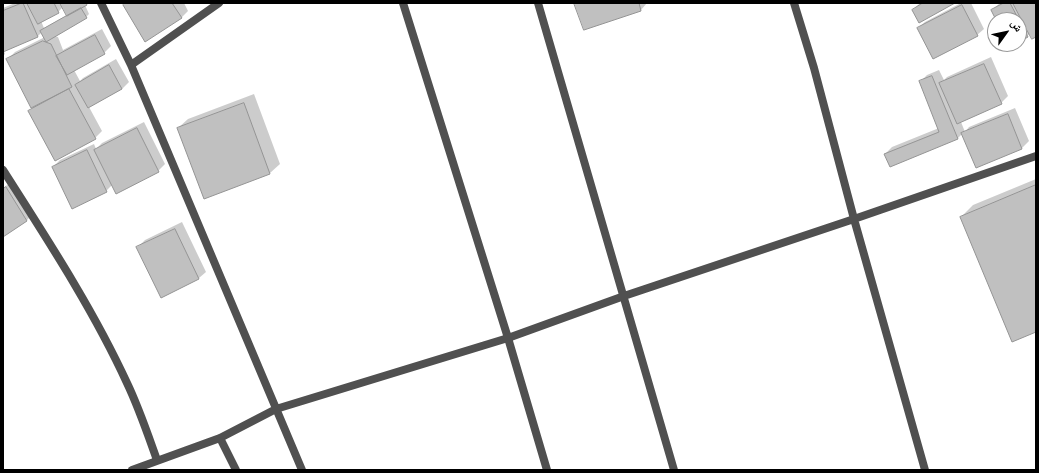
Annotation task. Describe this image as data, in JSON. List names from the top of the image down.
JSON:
{
  "north": "top right"
}
